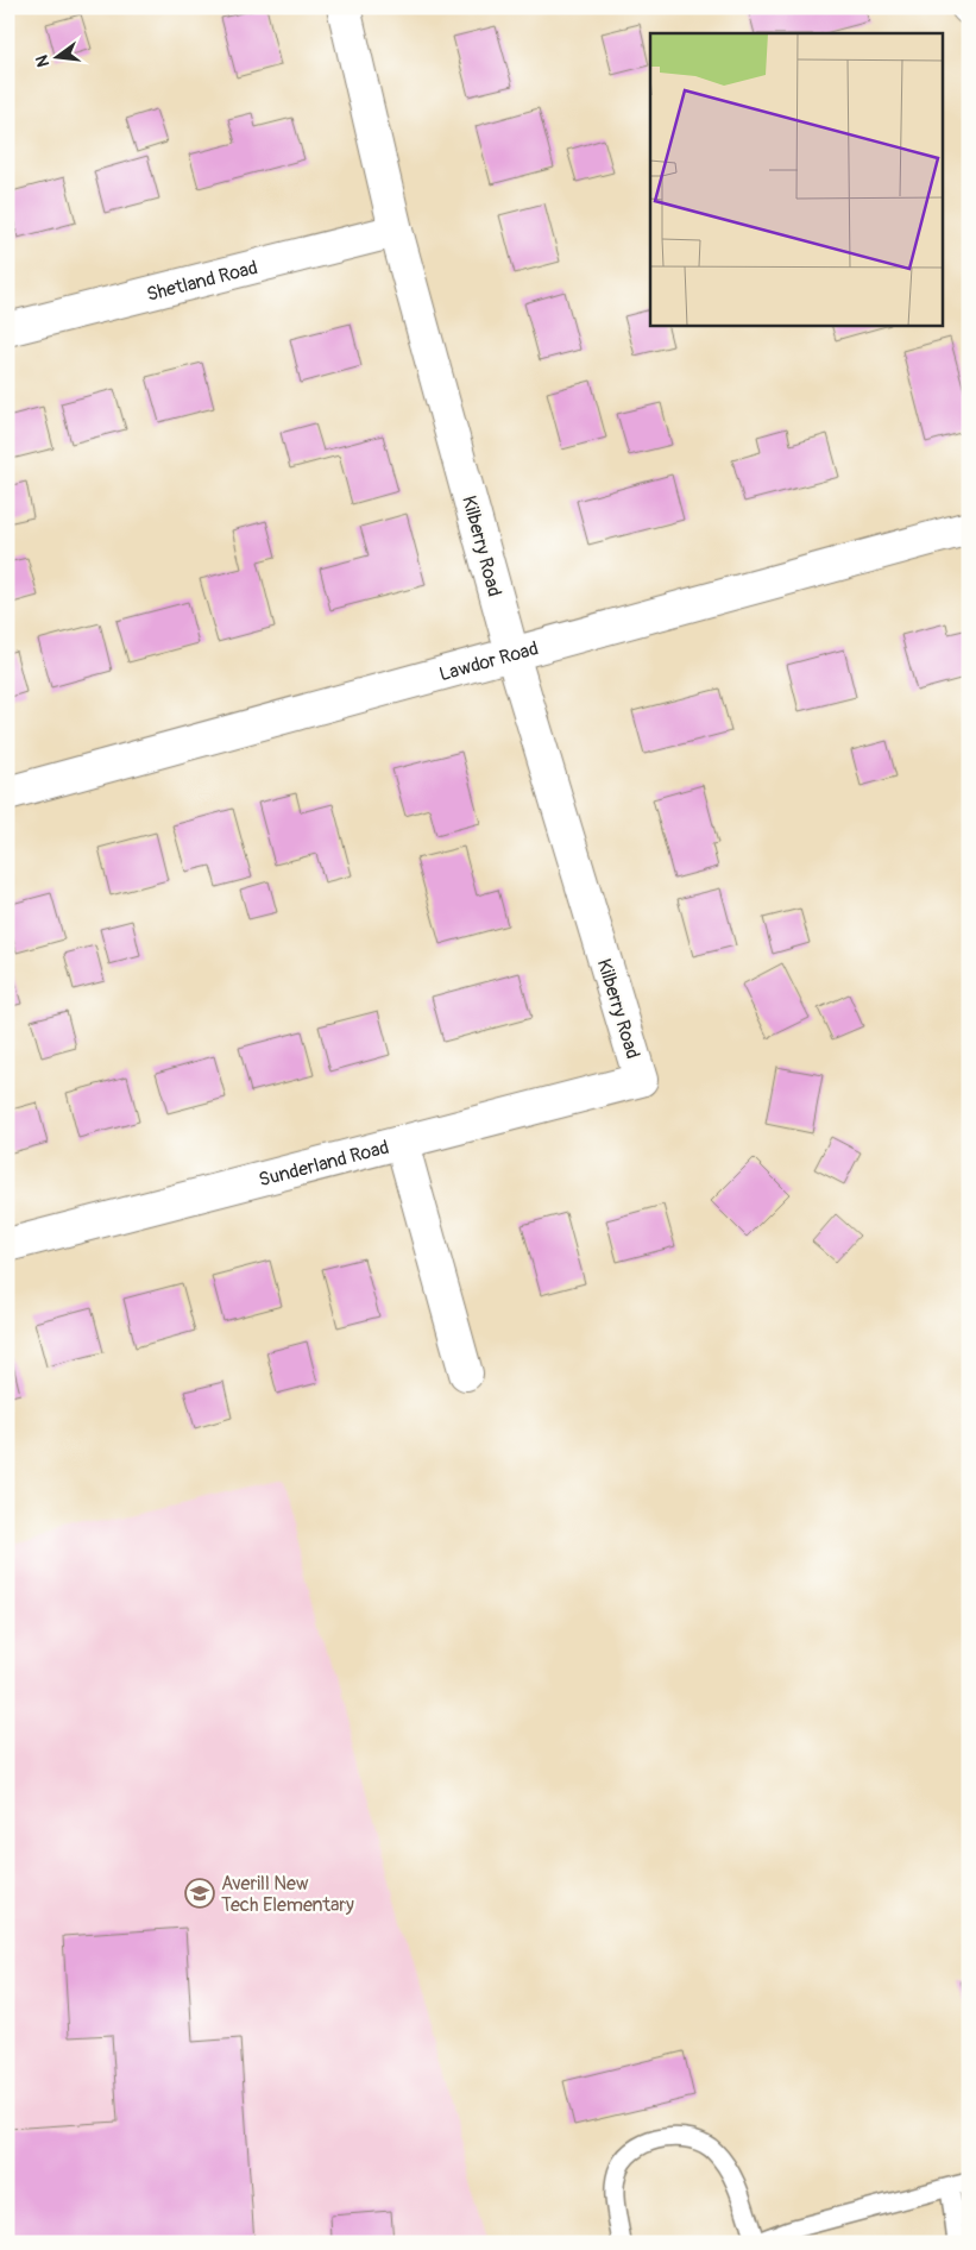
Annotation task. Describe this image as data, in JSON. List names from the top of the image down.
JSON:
{
  "streets": {
    "street": [
      "Shetland Road",
      "Kilberry Road",
      "Lawdor Road",
      "Sunderland Road"
    ]
  },
  "crossings": [
    ["Shetland Road", "Kilberry Road"],
    ["Kilberry Road", "Lawdor Road"],
    ["Kilberry Road", "Sunderland Road"]
  ],
  "places": {
    "school or university": ["Averill New Tech Elementary"]
  },
  "north": "left"
}
